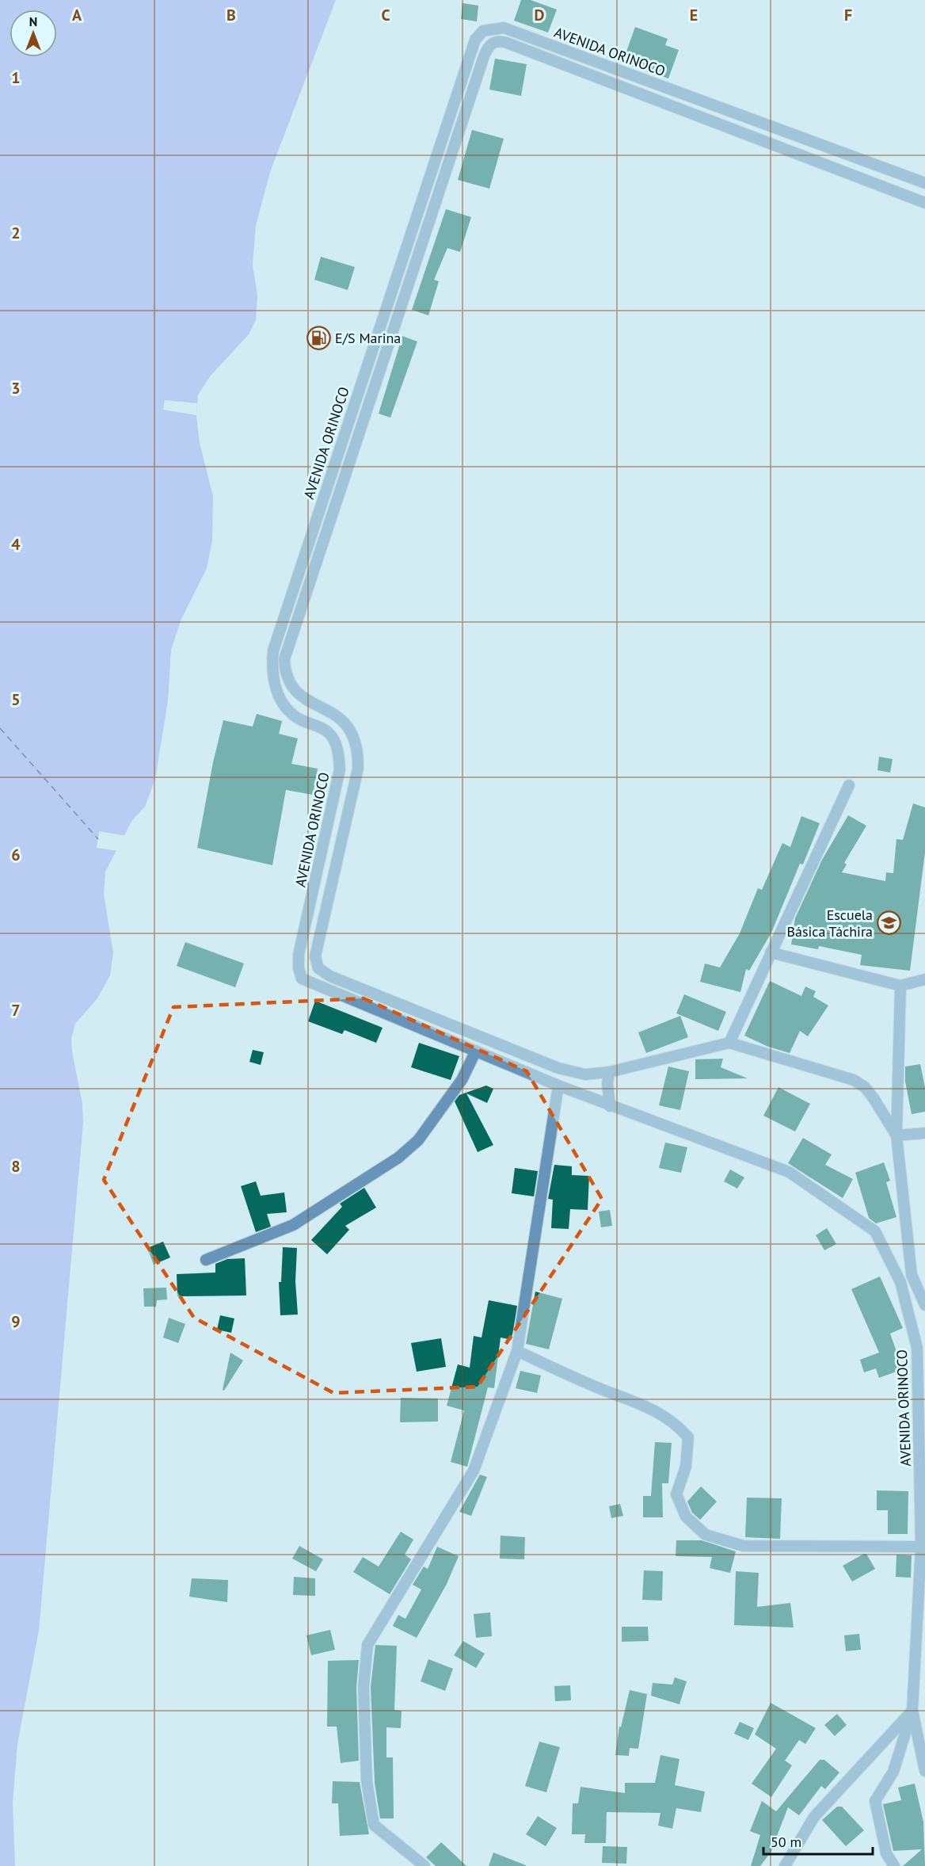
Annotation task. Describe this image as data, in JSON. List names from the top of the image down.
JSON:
{
  "streets": {
    "street": ["AVENIDA ORINOCO"]
  },
  "places": {
    "fuel station": ["E/S Marina"],
    "school or university": ["Escuela Básica Táchira"]
  },
  "scale_bar": "50 m",
  "north": "top",
  "grid": {
    "columns": [
      "A",
      "B",
      "C",
      "D",
      "E",
      "F"
    ],
    "rows": [
      "1",
      "2",
      "3",
      "4",
      "5",
      "6",
      "7",
      "8",
      "9"
    ]
  }
}
